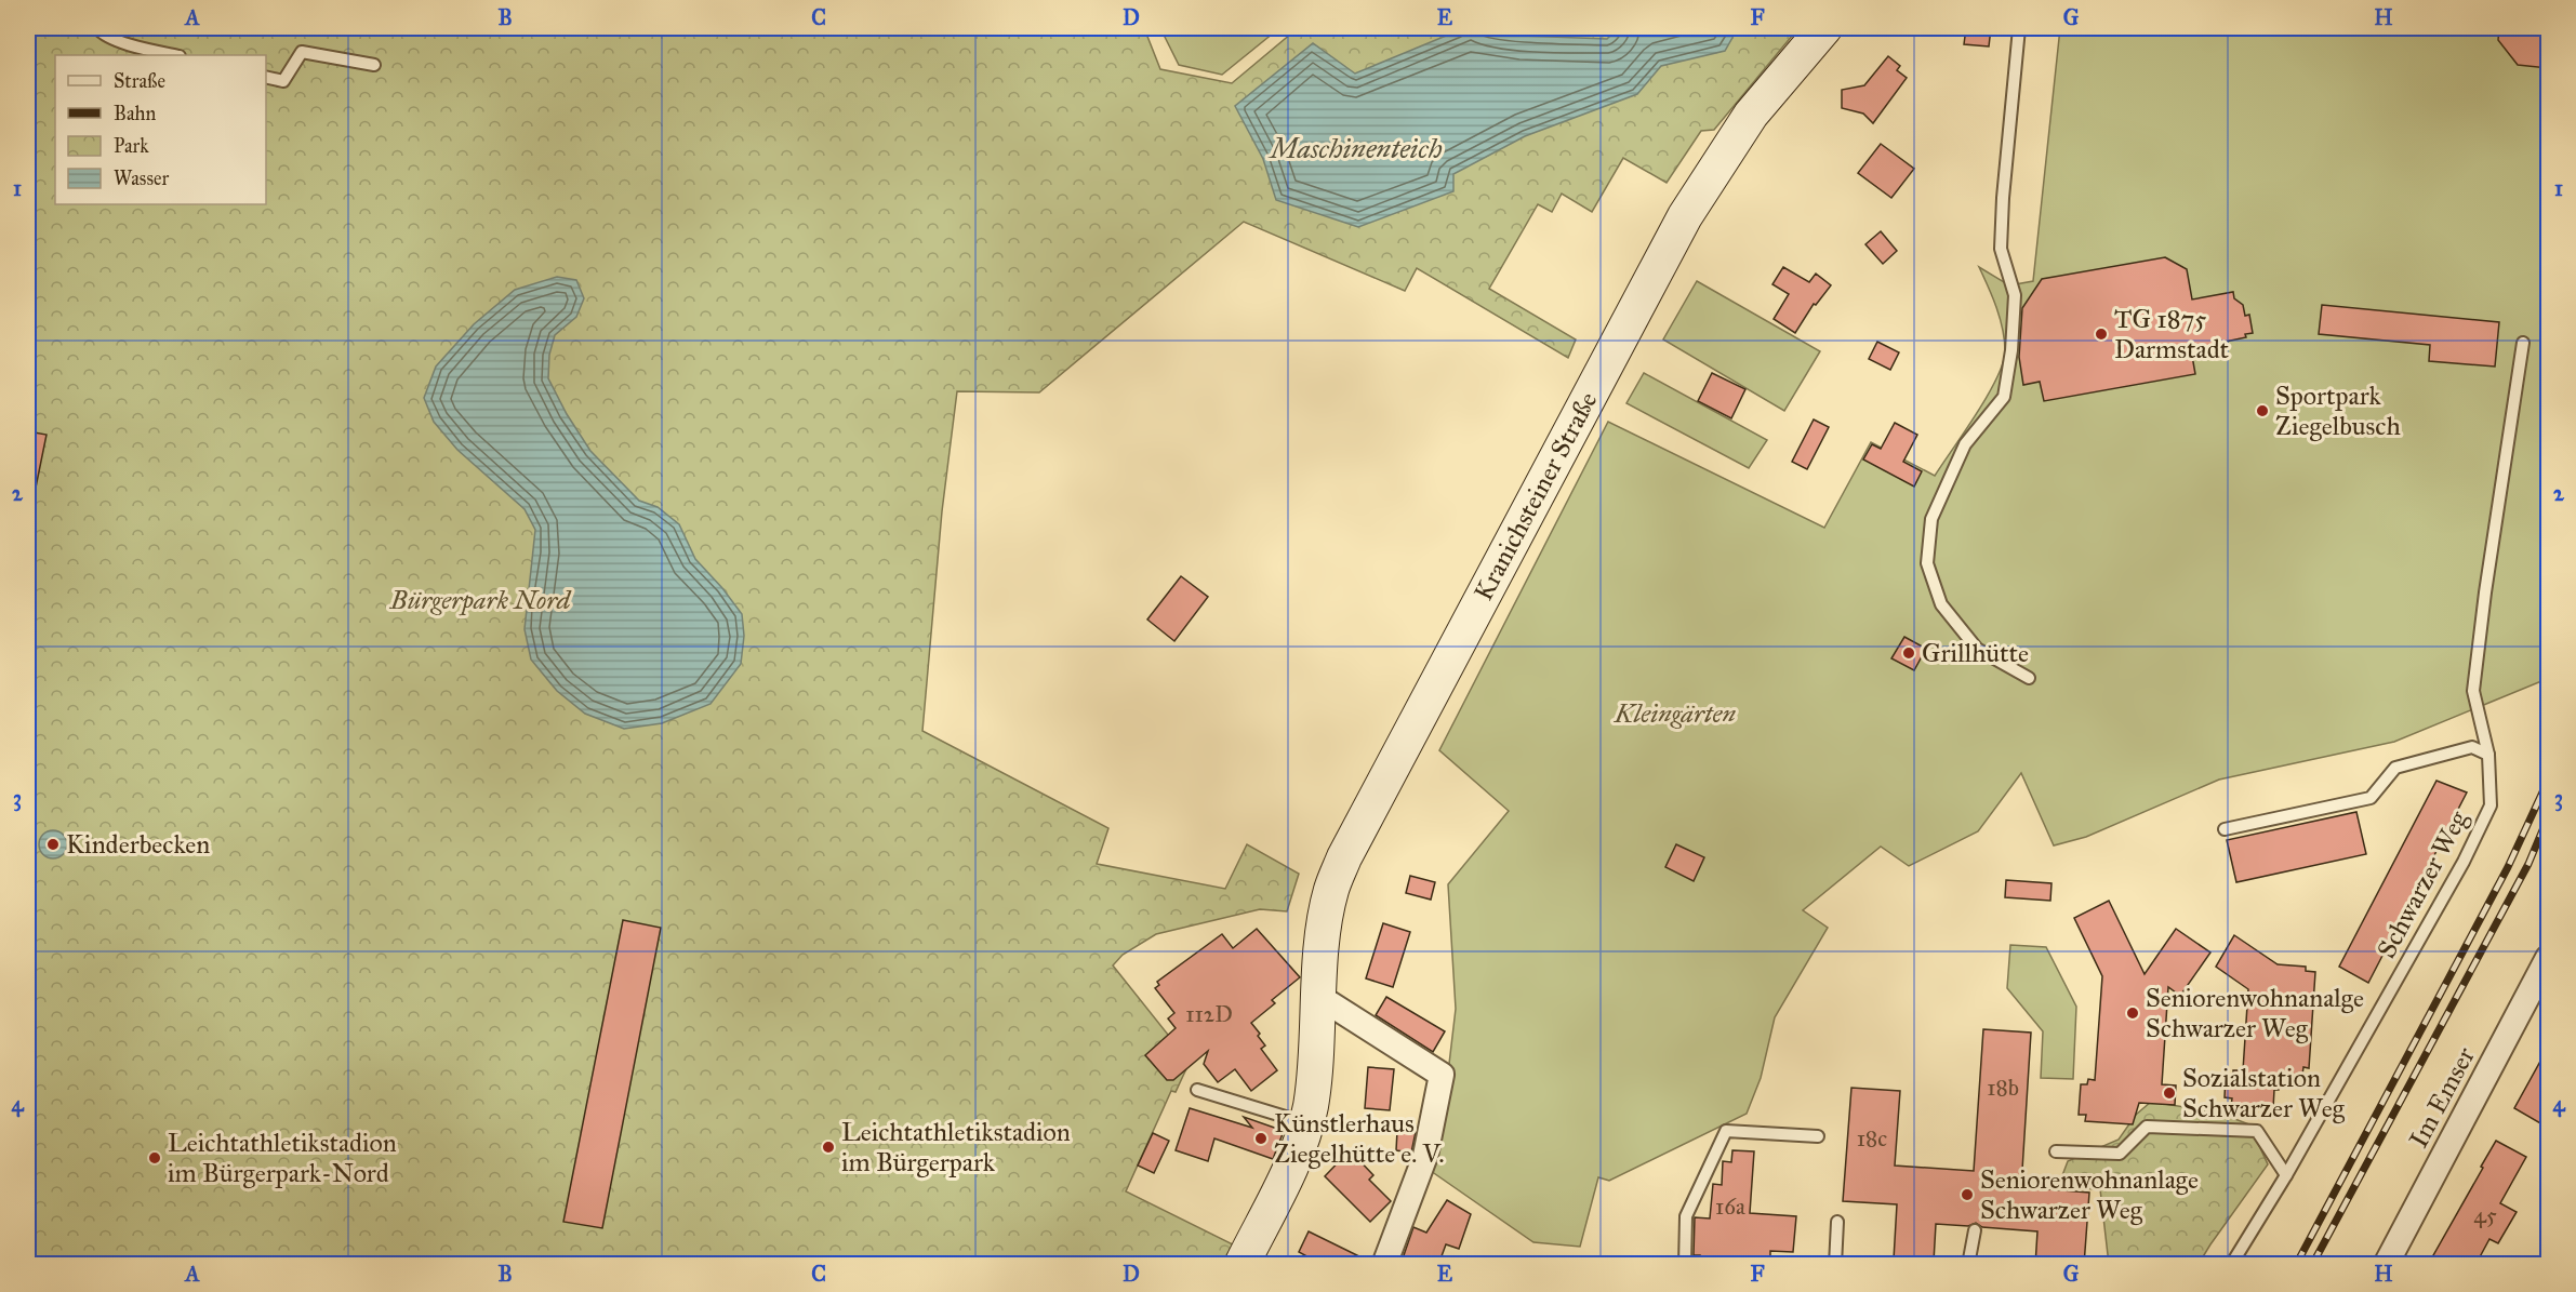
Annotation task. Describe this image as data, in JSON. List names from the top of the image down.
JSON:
{
  "streets": {
    "main road": ["Kranichsteiner Straße"],
    "street": ["Im Emser"],
    "lane": ["Schwarzer Weg"]
  },
  "water": ["Maschinenteich"],
  "parks": ["Bürgerpark Nord", "Kleingärten"],
  "places": [
    "TG 1875 Darmstadt",
    "Sportpark Ziegelbusch",
    "Grillhütte",
    "Kinderbecken",
    "Seniorenwohnanalge Schwarzer Weg",
    "Sozialstation Schwarzer Weg",
    "Künstlerhaus Ziegelhütte e. V.",
    "Leichtathletikstadion im Bürgerpark",
    "Leichtathletikstadion im Bürgerpark-Nord",
    "Seniorenwohnanlage Schwarzer Weg"
  ],
  "house_numbers": [
    "112D",
    "18b",
    "18c",
    "16a",
    "45"
  ],
  "legend": [
    "Straße",
    "Bahn",
    "Park",
    "Wasser"
  ],
  "grid": {
    "columns": [
      "A",
      "B",
      "C",
      "D",
      "E",
      "F",
      "G",
      "H"
    ],
    "rows": [
      "1",
      "2",
      "3",
      "4"
    ]
  }
}
